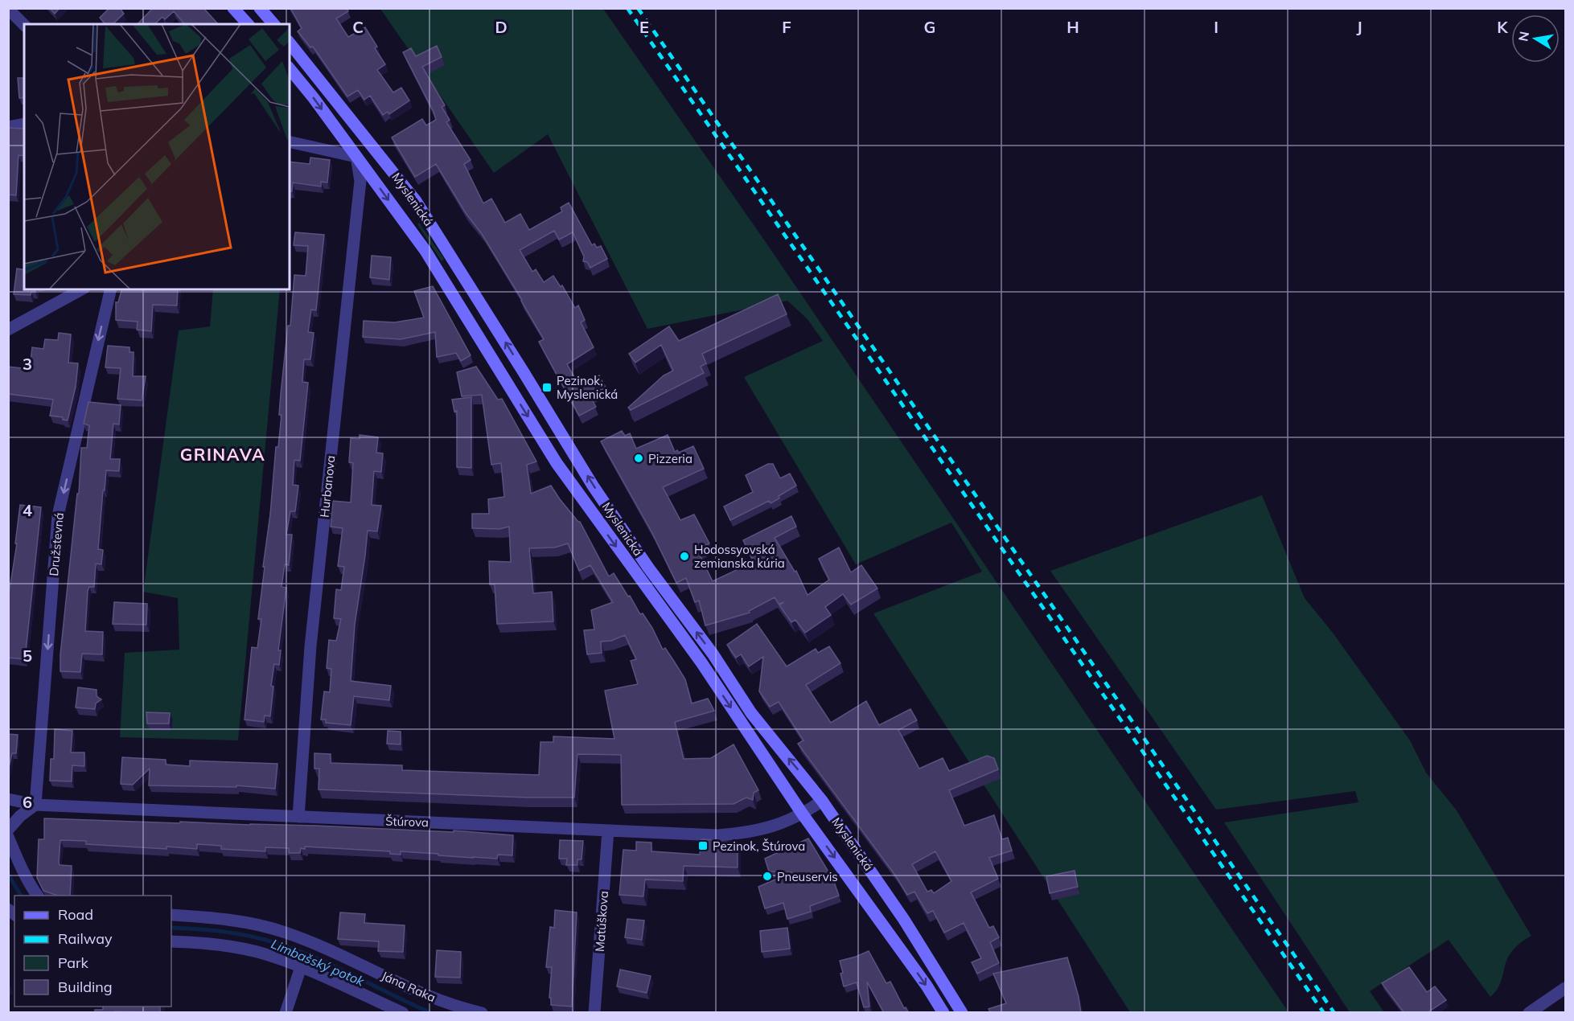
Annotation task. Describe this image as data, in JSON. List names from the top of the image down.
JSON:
{
  "streets": {
    "main road": ["Myslenická"],
    "street": [
      "Hurbanova",
      "Družstevná",
      "Štúrova",
      "Matúškova",
      "Jána Raka"
    ]
  },
  "crossings": [
    ["Myslenická", "Hurbanova"],
    ["Myslenická", "Štúrova"],
    ["Hurbanova", "Štúrova"],
    ["Družstevná", "Štúrova"],
    ["Štúrova", "Matúškova"]
  ],
  "one_way": ["Družstevná"],
  "districts": ["GRINAVA"],
  "water": ["Limbašský potok"],
  "places": {
    "transit": ["Pezinok, Myslenická", "Pezinok, Štúrova"],
    "other": ["Pizzeria", "Hodossyovská zemianska kúria", "Pneuservis"]
  },
  "legend": [
    "Road",
    "Railway",
    "Park",
    "Building"
  ],
  "north": "left",
  "grid": {
    "columns": [
      "C",
      "D",
      "E",
      "F",
      "G",
      "H",
      "I",
      "J",
      "K"
    ],
    "rows": [
      "3",
      "4",
      "5",
      "6"
    ]
  }
}
